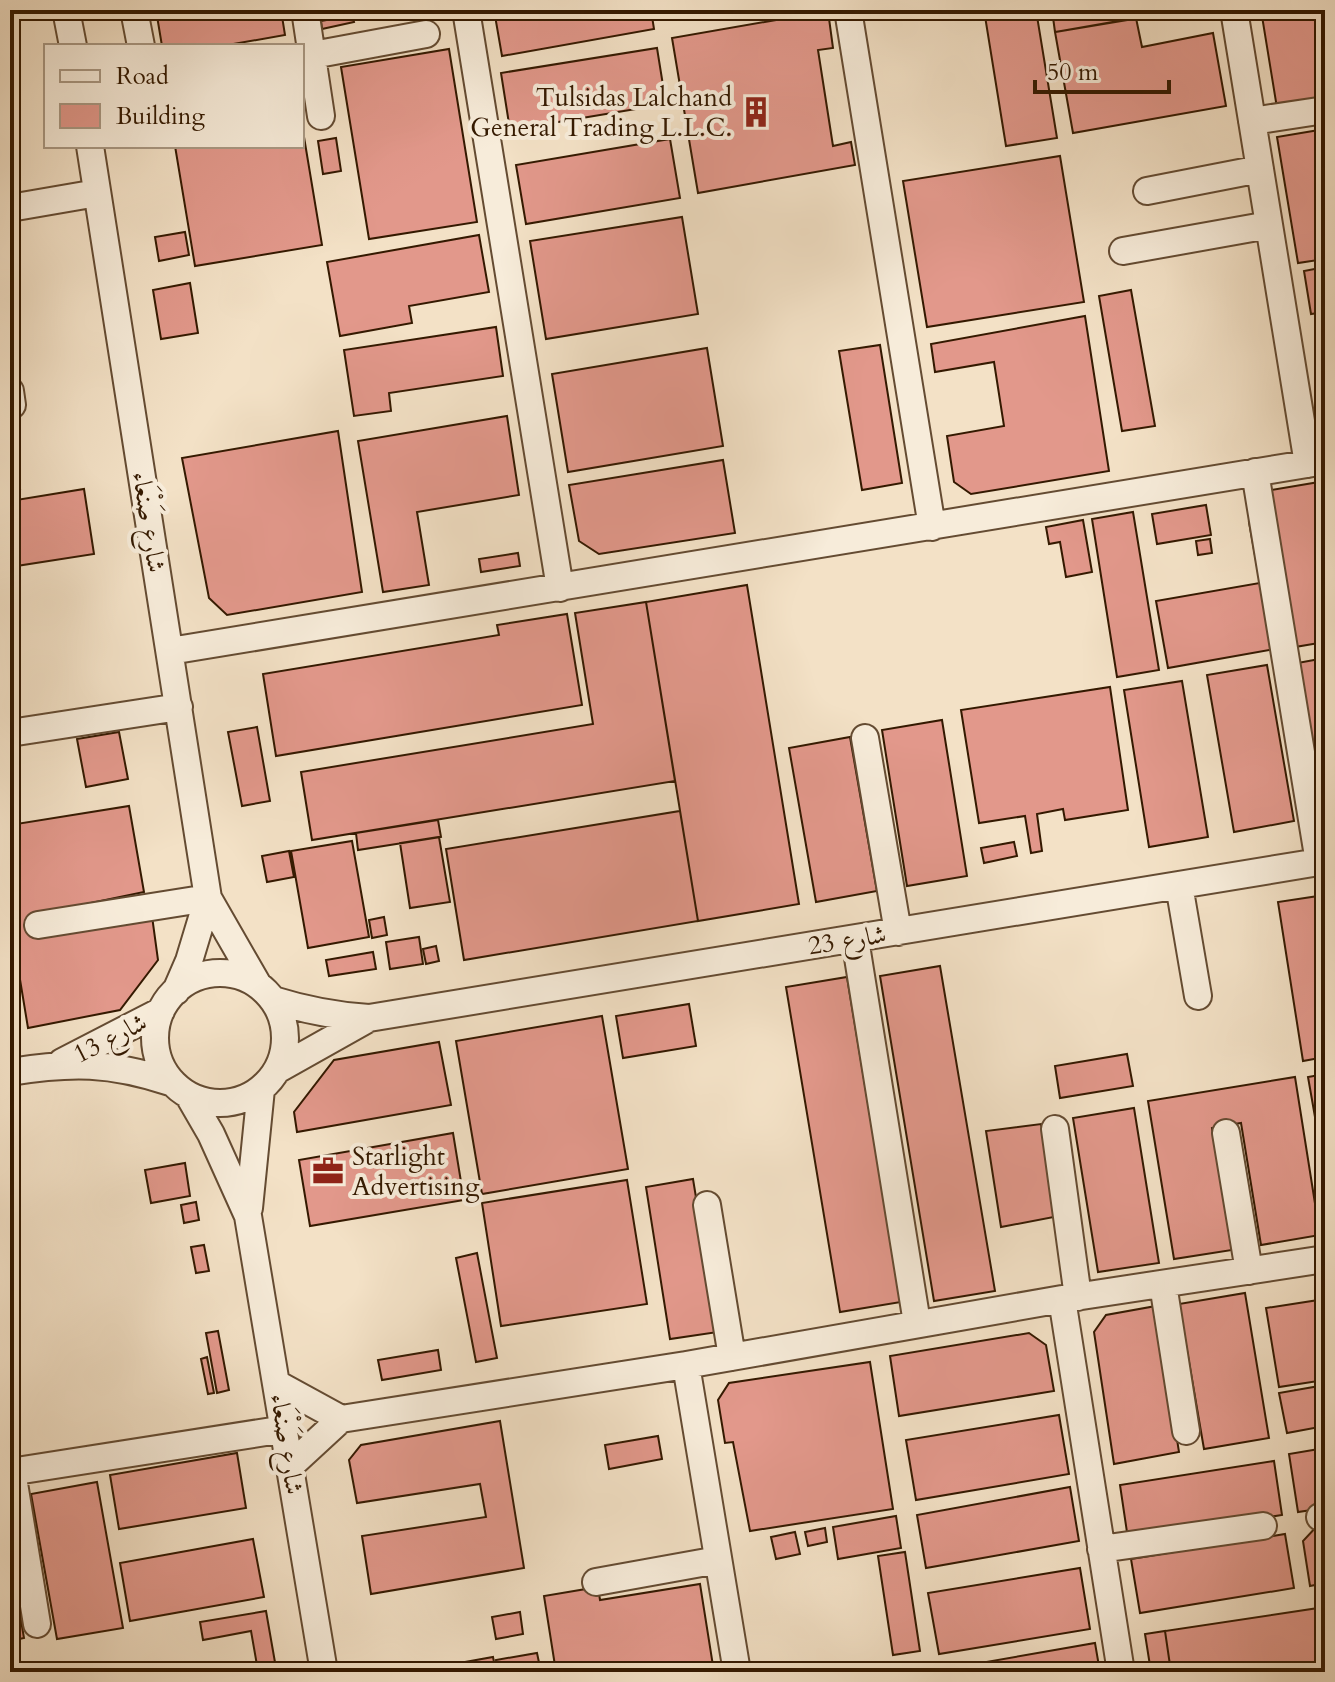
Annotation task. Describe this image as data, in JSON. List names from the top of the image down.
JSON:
{
  "streets": {
    "street": ["شارع صَنْعَاء", "شارع 23", "شارع 13"]
  },
  "crossings": [
    ["شارع صَنْعَاء", "شارع 23"],
    ["شارع صَنْعَاء", "شارع 13"],
    ["شارع 23", "شارع 13"]
  ],
  "places": {
    "building": ["Tulsidas Lalchand General Trading L.L.C."],
    "office": ["Starlight Advertising"]
  },
  "legend": ["Road", "Building"],
  "scale_bar": "50 m"
}
